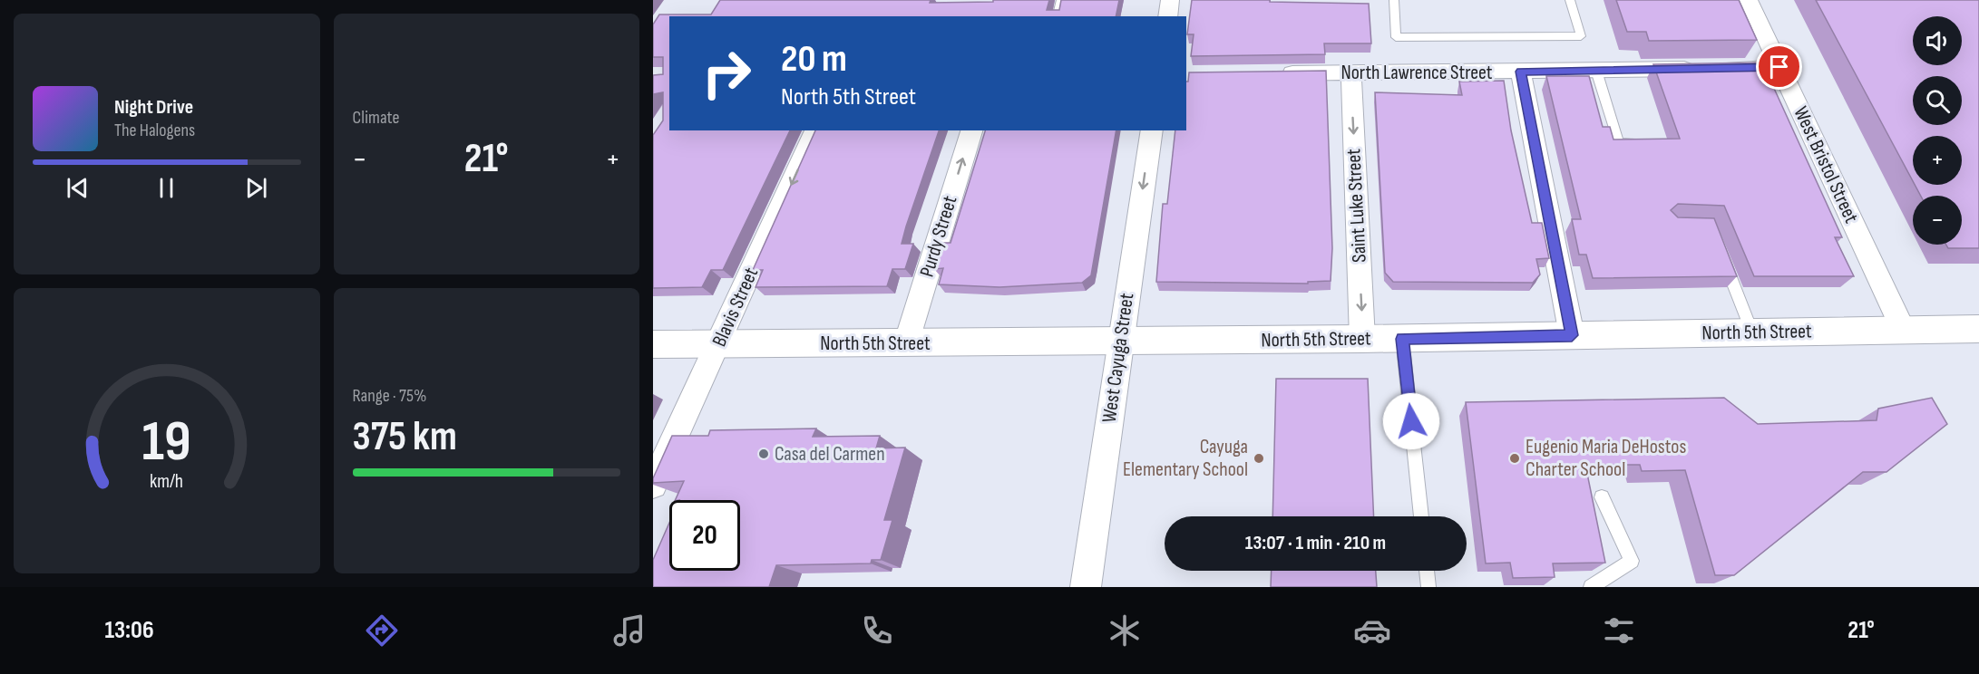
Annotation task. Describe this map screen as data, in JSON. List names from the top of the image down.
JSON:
{
  "streets": {
    "street": [
      "North Lawrence Street",
      "West Bristol Street",
      "Saint Luke Street",
      "Purdy Street",
      "Blavis Street",
      "North 5th Street",
      "West Cayuga Street"
    ]
  },
  "crossings": [
    ["North Lawrence Street", "West Bristol Street"],
    ["North Lawrence Street", "Saint Luke Street"],
    ["West Bristol Street", "North 5th Street"],
    ["Saint Luke Street", "North 5th Street"],
    ["Purdy Street", "North 5th Street"],
    ["Blavis Street", "North 5th Street"],
    ["North 5th Street", "West Cayuga Street"]
  ],
  "one_way": ["Purdy Street", "Blavis Street", "West Cayuga Street"],
  "places": ["Casa del Carmen", "Cayuga Elementary School", "Eugenio Maria DeHostos Charter School"],
  "page": {
    "tile": [
      "Climate",
      ["Range · 75%", "375 km"]
    ],
    "map_buttons": ["+", "−"],
    "turn": ["20 m", "North 5th Street"],
    "song": ["Night Drive", "The Halogens"],
    "heat": ["−", "21°", "+"],
    "limit": "20",
    "trip": "13:07 · 1 min · 210 m",
    "tabs": ["13:06", "21°"],
    "gauge": ["19", "km/h"]
  }
}
